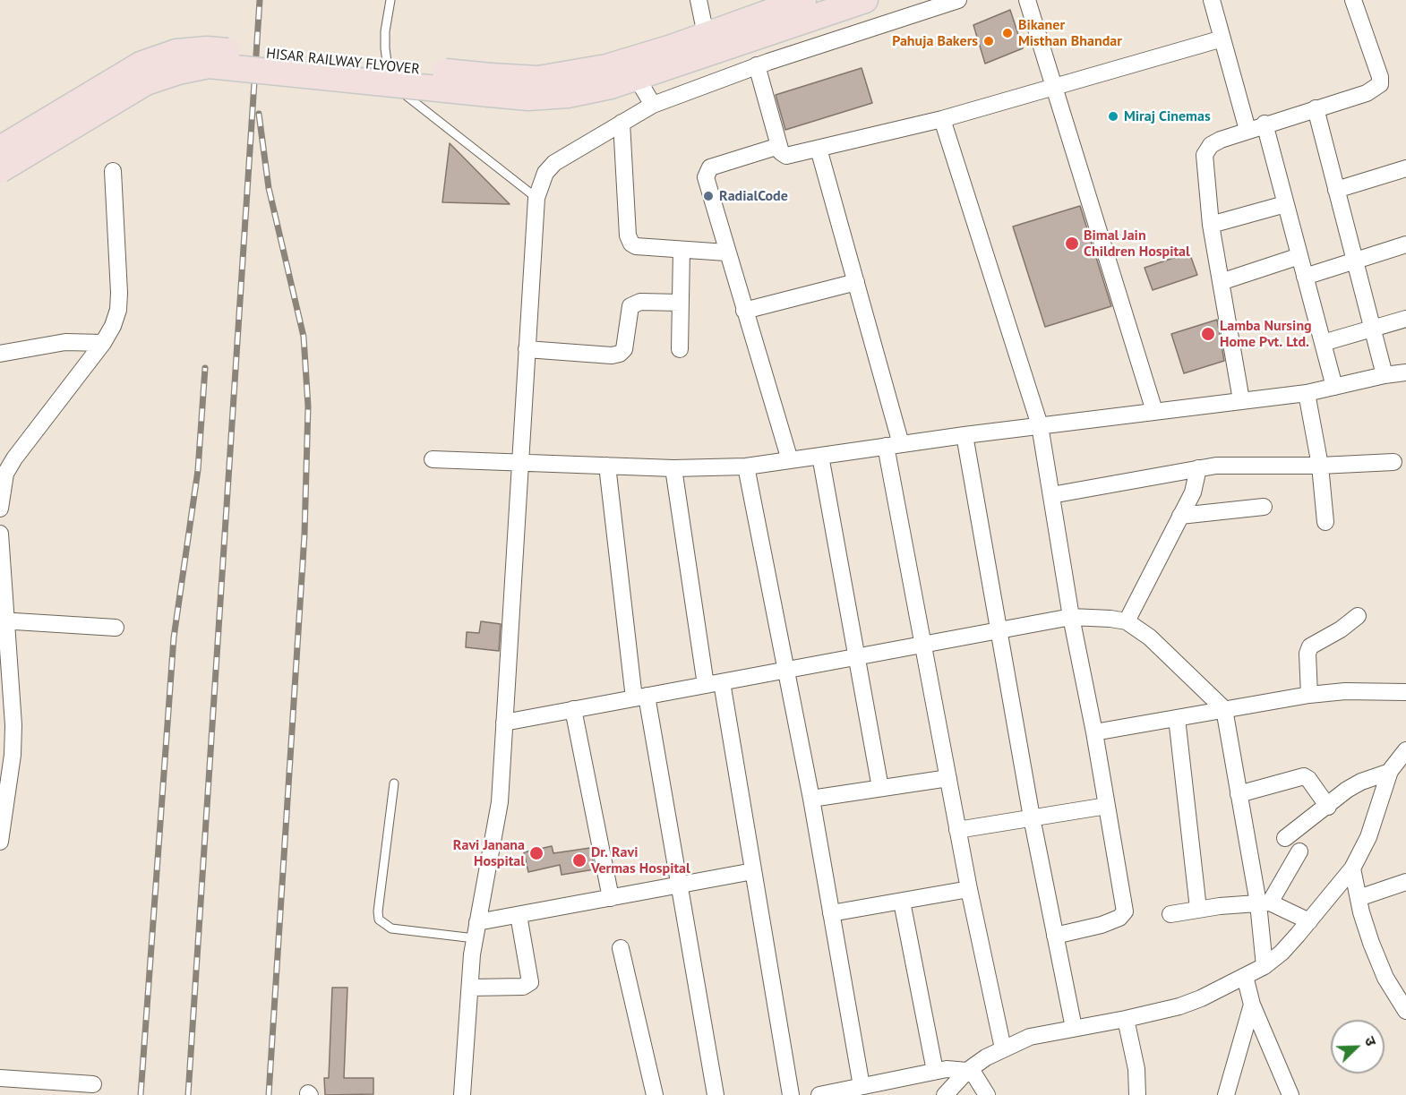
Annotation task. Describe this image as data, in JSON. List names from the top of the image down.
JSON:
{
  "streets": {
    "main road": ["HISAR RAILWAY FLYOVER"]
  },
  "places": [
    "Bikaner Misthan Bhandar",
    "Pahuja Bakers",
    "Miraj Cinemas",
    "RadialCode",
    "Bimal Jain Children Hospital",
    "Lamba Nursing Home Pvt. Ltd.",
    "Ravi Janana Hospital",
    "Dr. Ravi Vermas Hospital"
  ],
  "north": "top right"
}
